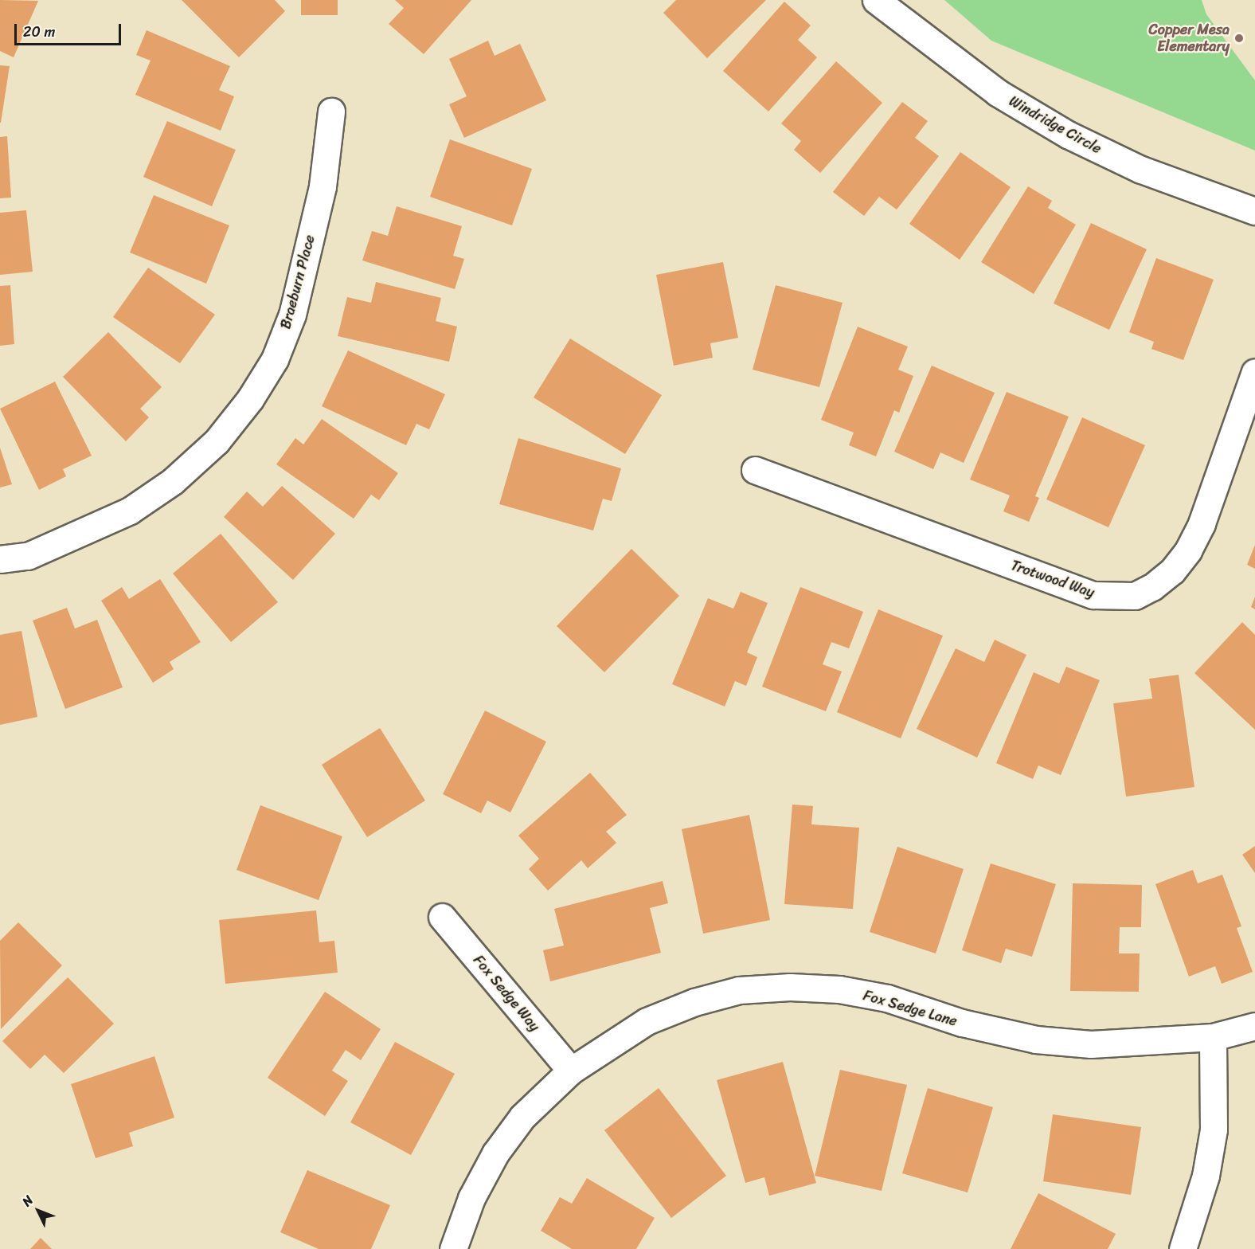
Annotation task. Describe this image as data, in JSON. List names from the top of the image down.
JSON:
{
  "streets": {
    "street": [
      "Windridge Circle",
      "Braeburn Place",
      "Trotwood Way",
      "Fox Sedge Way",
      "Fox Sedge Lane"
    ]
  },
  "crossings": [
    ["Fox Sedge Way", "Fox Sedge Lane"]
  ],
  "places": ["Copper Mesa Elementary"],
  "scale_bar": "20 m",
  "north": "top left"
}
